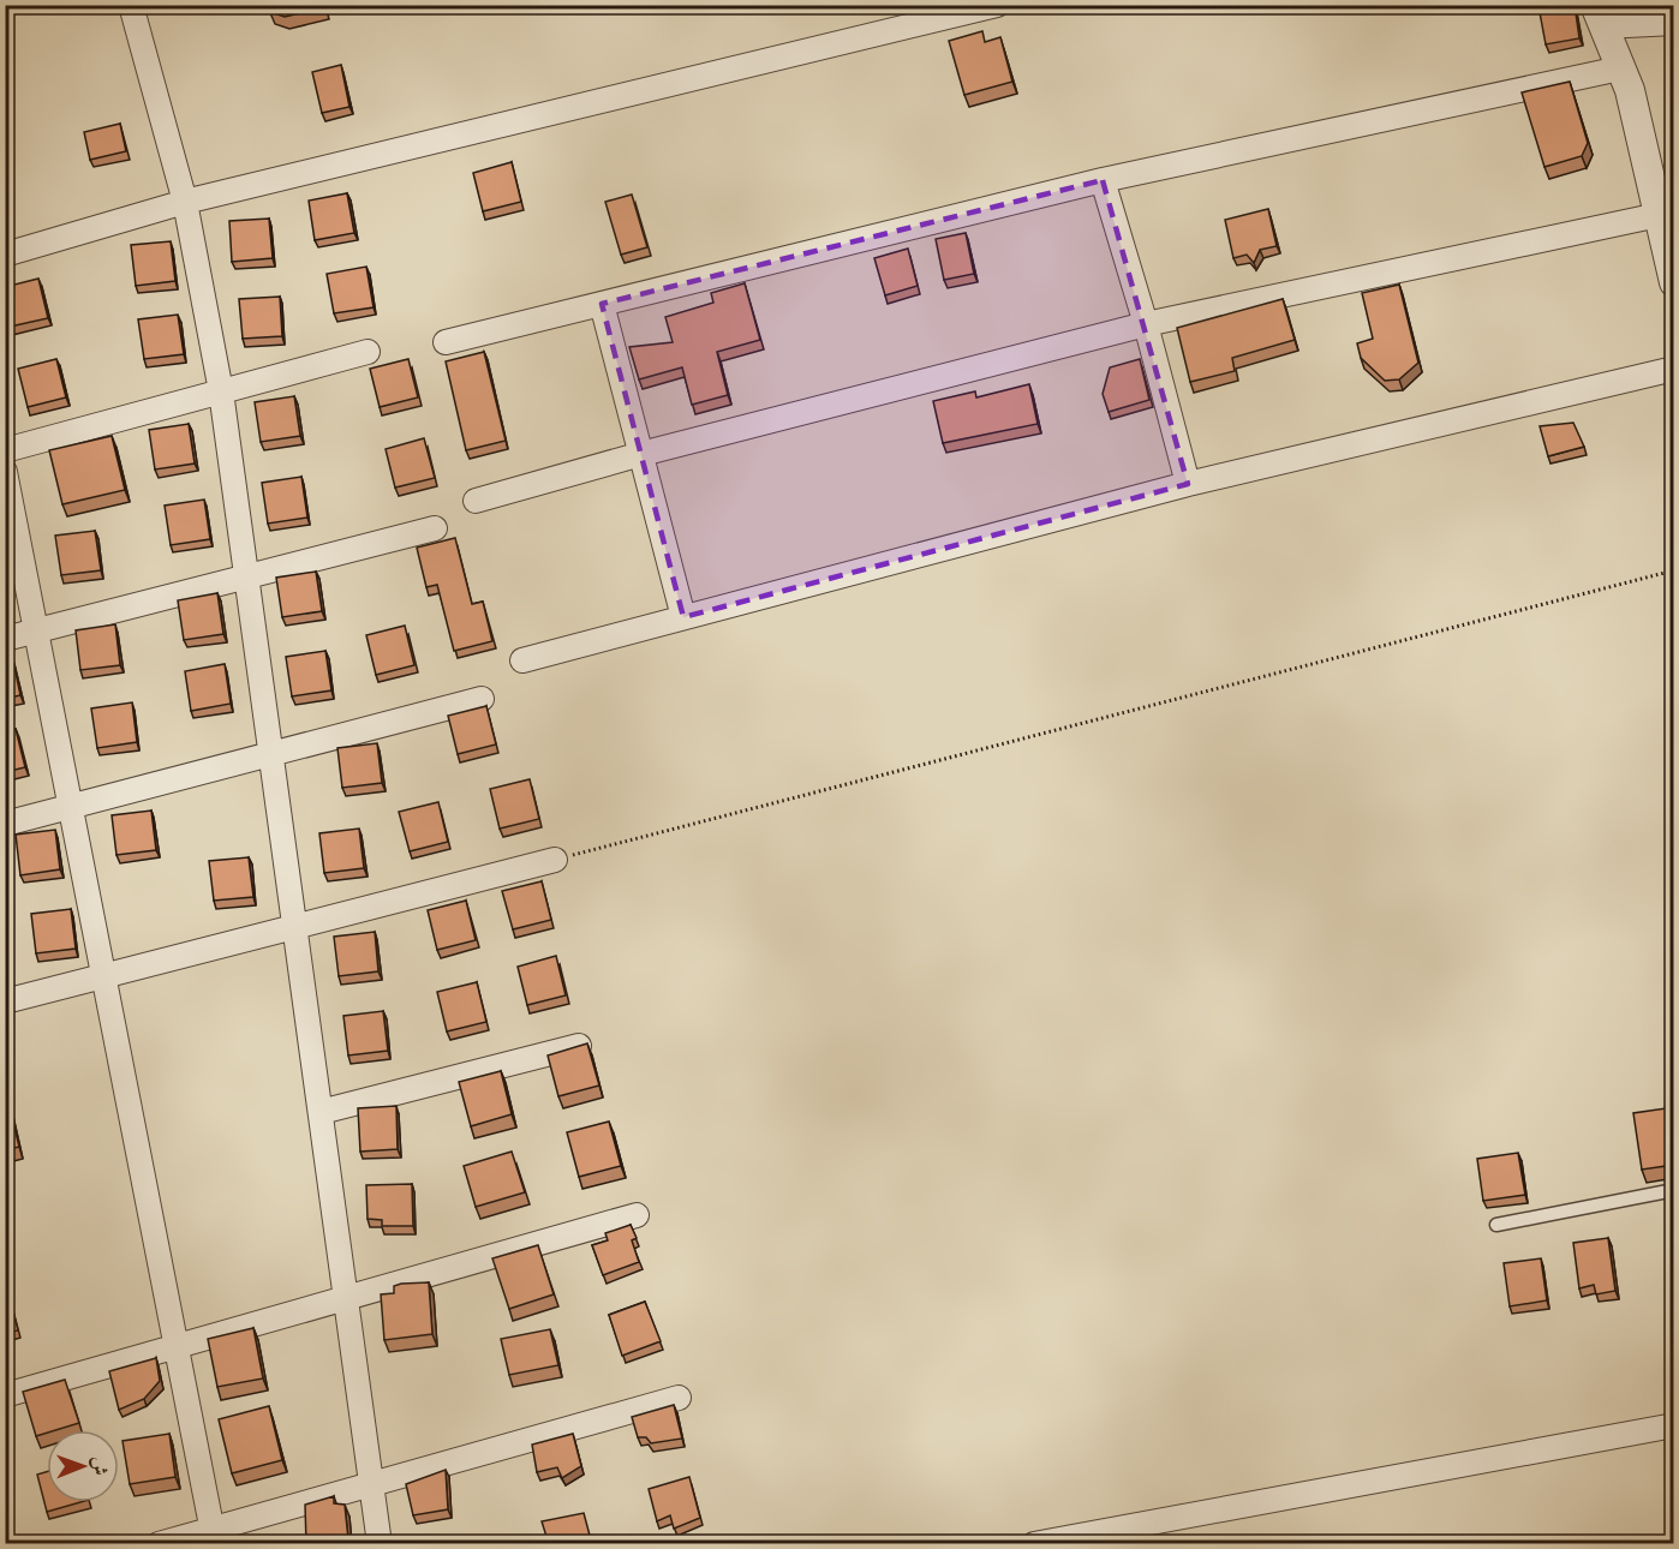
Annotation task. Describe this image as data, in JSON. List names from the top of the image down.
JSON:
{
  "north": "right"
}
